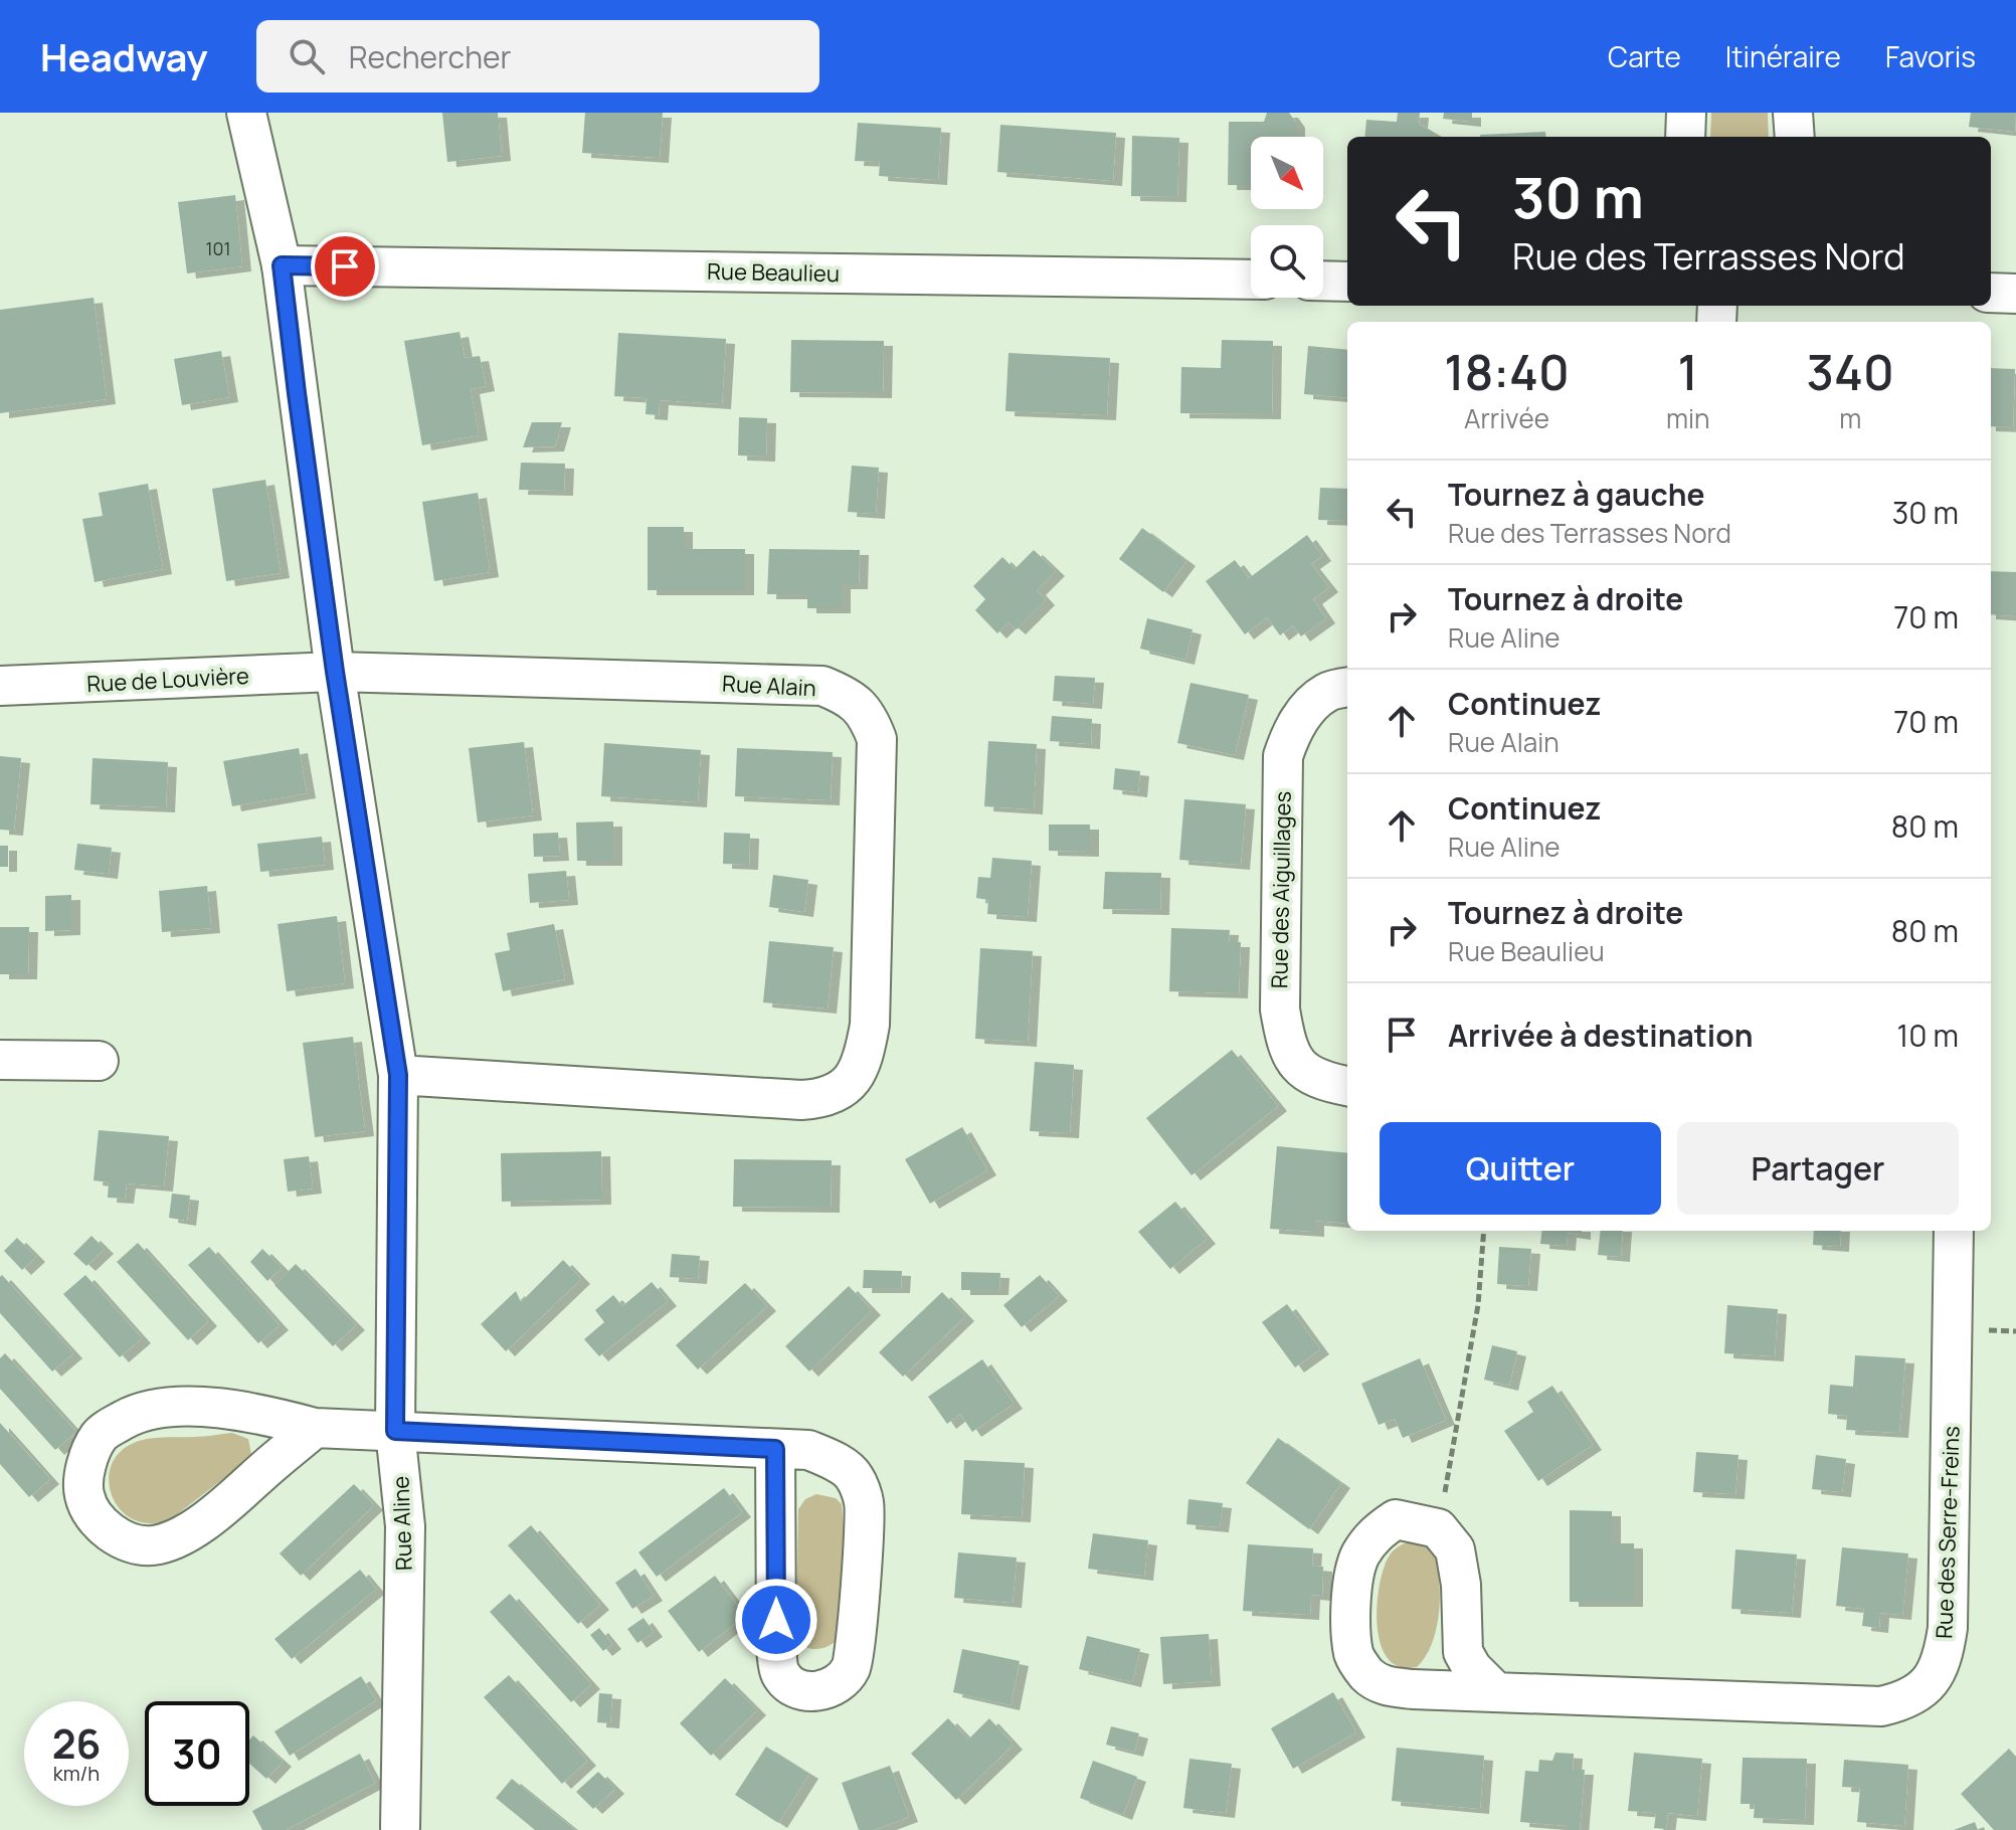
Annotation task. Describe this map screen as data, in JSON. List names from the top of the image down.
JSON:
{
  "streets": {
    "street": [
      "Rue Beaulieu",
      "Rue de Louvière",
      "Rue Alain",
      "Rue des Aiguillages",
      "Rue Aline",
      "Rue des Serre-Freins"
    ]
  },
  "crossings": [
    ["Rue de Louvière", "Rue Alain"],
    ["Rue Alain", "Rue Aline"]
  ],
  "house_numbers": ["101"],
  "north": "bottom right",
  "page": {
    "header": "Headway",
    "search": "Rechercher",
    "nav": ["Carte", "Itinéraire", "Favoris"],
    "turn": ["30 m", "Rue des Terrasses Nord"],
    "eta": [
      "18:40",
      "Arrivée",
      "1",
      "min",
      "340",
      "m"
    ],
    "list": [
      {
        "name": "Tournez à gauche",
        "note": "Rue des Terrasses Nord",
        "value": "30 m"
      },
      {
        "name": "Tournez à droite",
        "note": "Rue Aline",
        "value": "70 m"
      },
      {
        "name": "Continuez",
        "note": "Rue Alain",
        "value": "70 m"
      },
      {
        "name": "Continuez",
        "note": "Rue Aline",
        "value": "80 m"
      },
      {
        "name": "Tournez à droite",
        "note": "Rue Beaulieu",
        "value": "80 m"
      },
      {
        "name": "Arrivée à destination",
        "value": "10 m"
      }
    ],
    "buttons": ["Quitter", "Partager"],
    "speed": "26 km/h",
    "limit": "30"
  }
}
